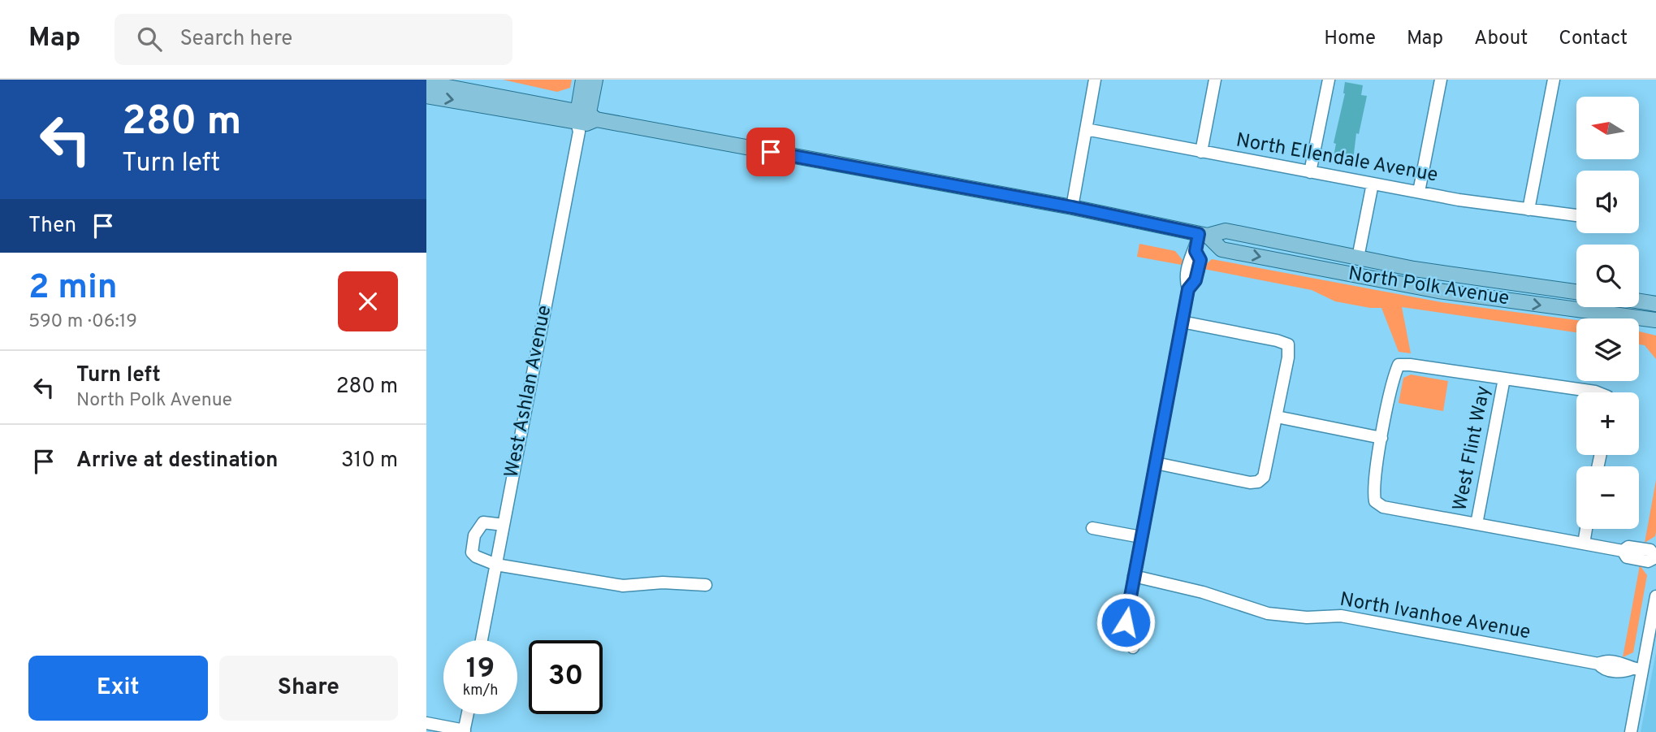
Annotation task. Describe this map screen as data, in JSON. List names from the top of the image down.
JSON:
{
  "streets": {
    "main road": ["North Polk Avenue", "West Ashlan Avenue"],
    "street": ["North Ellendale Avenue", "West Flint Way", "North lvanhoe Avenue"]
  },
  "crossings": [
    ["North Polk Avenue", "West Ashlan Avenue"]
  ],
  "north": "left",
  "page": {
    "header": "Map",
    "search": "Search here",
    "nav": [
      "Home",
      "Map",
      "About",
      "Contact"
    ],
    "turn": ["280 m", "Turn left"],
    "map_buttons": ["+", "−"],
    "then": "Then",
    "heading": ["2 min", "590 m · 06:19"],
    "list": [
      {
        "name": "Turn left",
        "note": "North Polk Avenue",
        "value": "280 m"
      },
      {
        "name": "Arrive at destination",
        "value": "310 m"
      }
    ],
    "speed": "19 km/h",
    "limit": "30",
    "buttons": ["Exit", "Share"]
  }
}
